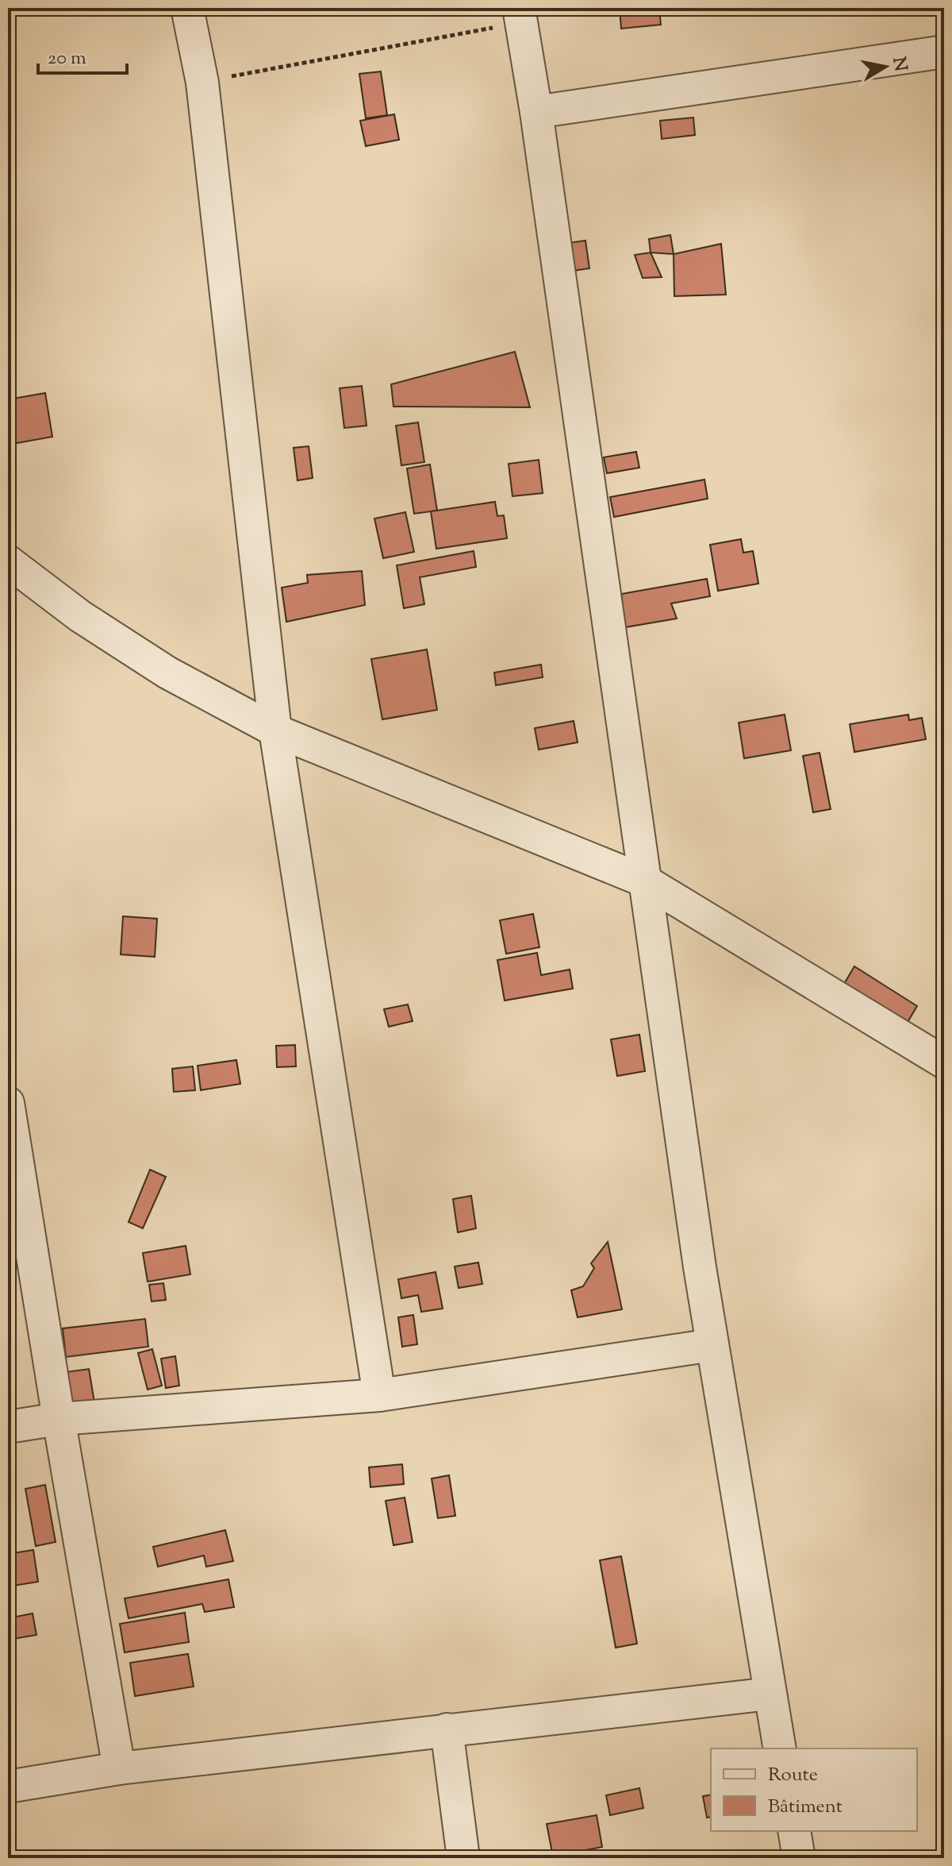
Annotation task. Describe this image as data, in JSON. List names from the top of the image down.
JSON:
{
  "legend": ["Route", "Bâtiment"],
  "scale_bar": "20 m",
  "north": "right"
}
